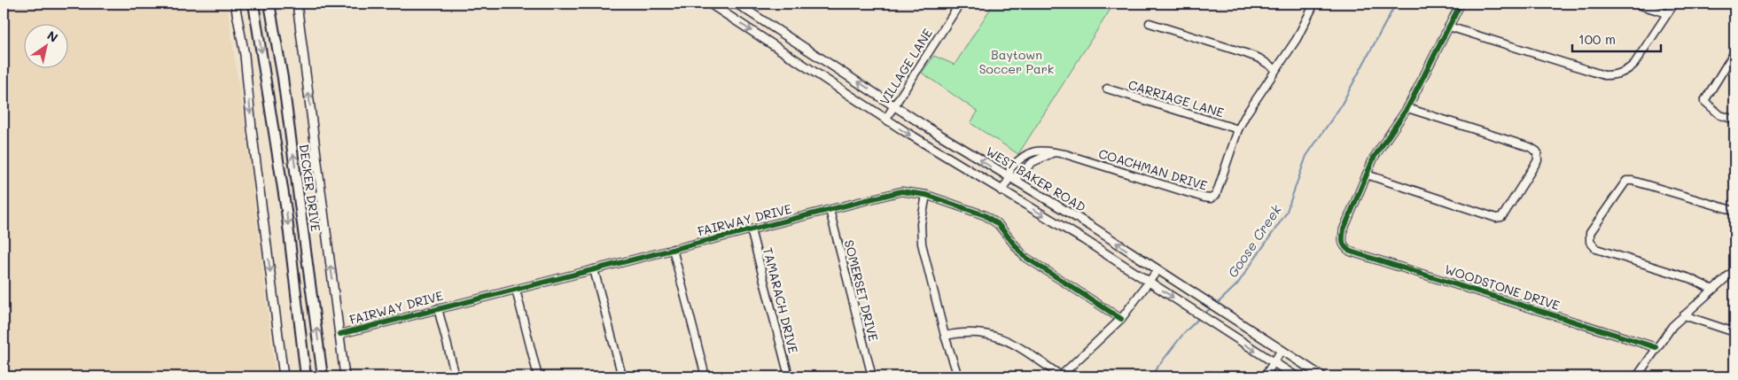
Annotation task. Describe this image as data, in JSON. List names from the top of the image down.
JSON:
{
  "streets": {
    "highway": ["DECKER DRIVE"],
    "main road": ["WEST BAKER ROAD"],
    "street": [
      "VILLAGE LANE",
      "CARRIAGE LANE",
      "COACHMAN DRIVE",
      "FAIRWAY DRIVE",
      "WOODSTONE DRIVE",
      "SOMERSET DRIVE",
      "TAMARACH DRIVE"
    ]
  },
  "crossings": [
    ["VILLAGE LANE", "WEST BAKER ROAD"],
    ["CARRIAGE LANE", "COACHMAN DRIVE"],
    ["COACHMAN DRIVE", "WEST BAKER ROAD"],
    ["DECKER DRIVE", "FAIRWAY DRIVE"],
    ["FAIRWAY DRIVE", "SOMERSET DRIVE"],
    ["FAIRWAY DRIVE", "TAMARACH DRIVE"]
  ],
  "water": ["Goose Creek"],
  "parks": ["Baytown Soccer Park"],
  "scale_bar": "100 m",
  "north": "top right"
}
